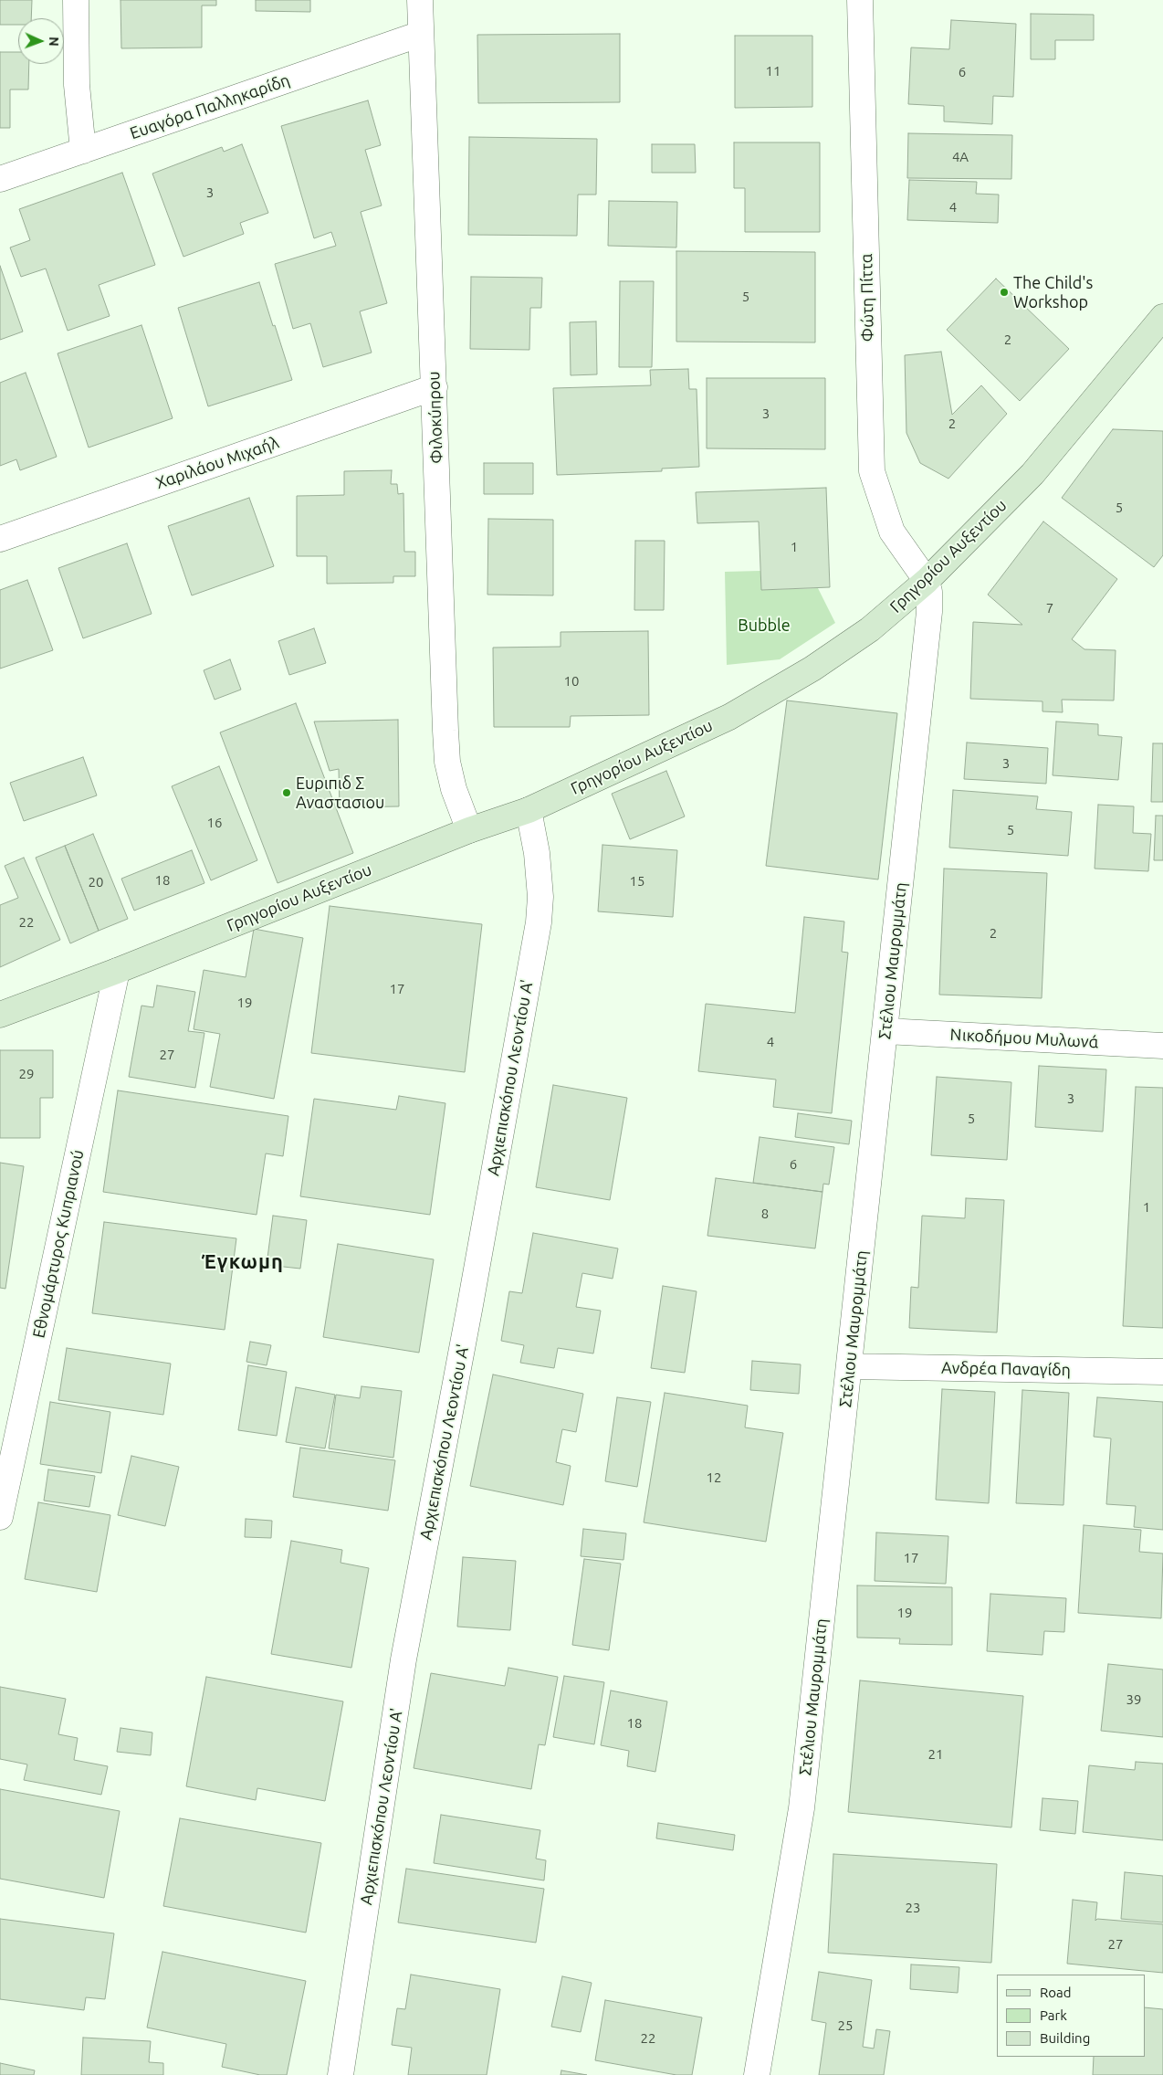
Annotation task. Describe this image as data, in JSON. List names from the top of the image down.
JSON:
{
  "streets": {
    "street": [
      "Ευαγόρα Παλληκαρίδη",
      "Φώτη Πίττα",
      "Φιλοκύπρου",
      "Χαριλάου Μιχαήλ",
      "Γρηγορίου Αυξεντίου",
      "Στέλιου Μαυρομμάτη",
      "Νικοδήμου Μυλωνά",
      "Αρχιεπισκόπου Λεοντίου Α'",
      "Εθνομάρτυρος Κυπριανού",
      "Ανδρέα Παναγίδη"
    ]
  },
  "crossings": [
    ["Ευαγόρα Παλληκαρίδη", "Φιλοκύπρου"],
    ["Φώτη Πίττα", "Γρηγορίου Αυξεντίου"],
    ["Φώτη Πίττα", "Στέλιου Μαυρομμάτη"],
    ["Φιλοκύπρου", "Χαριλάου Μιχαήλ"],
    ["Φιλοκύπρου", "Γρηγορίου Αυξεντίου"],
    ["Γρηγορίου Αυξεντίου", "Στέλιου Μαυρομμάτη"],
    ["Γρηγορίου Αυξεντίου", "Αρχιεπισκόπου Λεοντίου Α'"],
    ["Γρηγορίου Αυξεντίου", "Εθνομάρτυρος Κυπριανού"],
    ["Στέλιου Μαυρομμάτη", "Νικοδήμου Μυλωνά"],
    ["Στέλιου Μαυρομμάτη", "Ανδρέα Παναγίδη"]
  ],
  "districts": ["Έγκωμη"],
  "parks": ["Bubble"],
  "places": ["The Child's Workshop", "Ευριπιδ Σ Αναστασιου"],
  "house_numbers": [
    "11",
    "6",
    "4Α",
    "3",
    "4",
    "5",
    "2",
    "3",
    "2",
    "5",
    "1",
    "7",
    "10",
    "3",
    "16",
    "5",
    "18",
    "15",
    "20",
    "22",
    "2",
    "17",
    "19",
    "4",
    "27",
    "29",
    "3",
    "5",
    "6",
    "1",
    "8",
    "12",
    "17",
    "19",
    "39",
    "18",
    "21",
    "23",
    "27",
    "25",
    "22"
  ],
  "legend": ["Road", "Park", "Building"],
  "north": "right"
}
